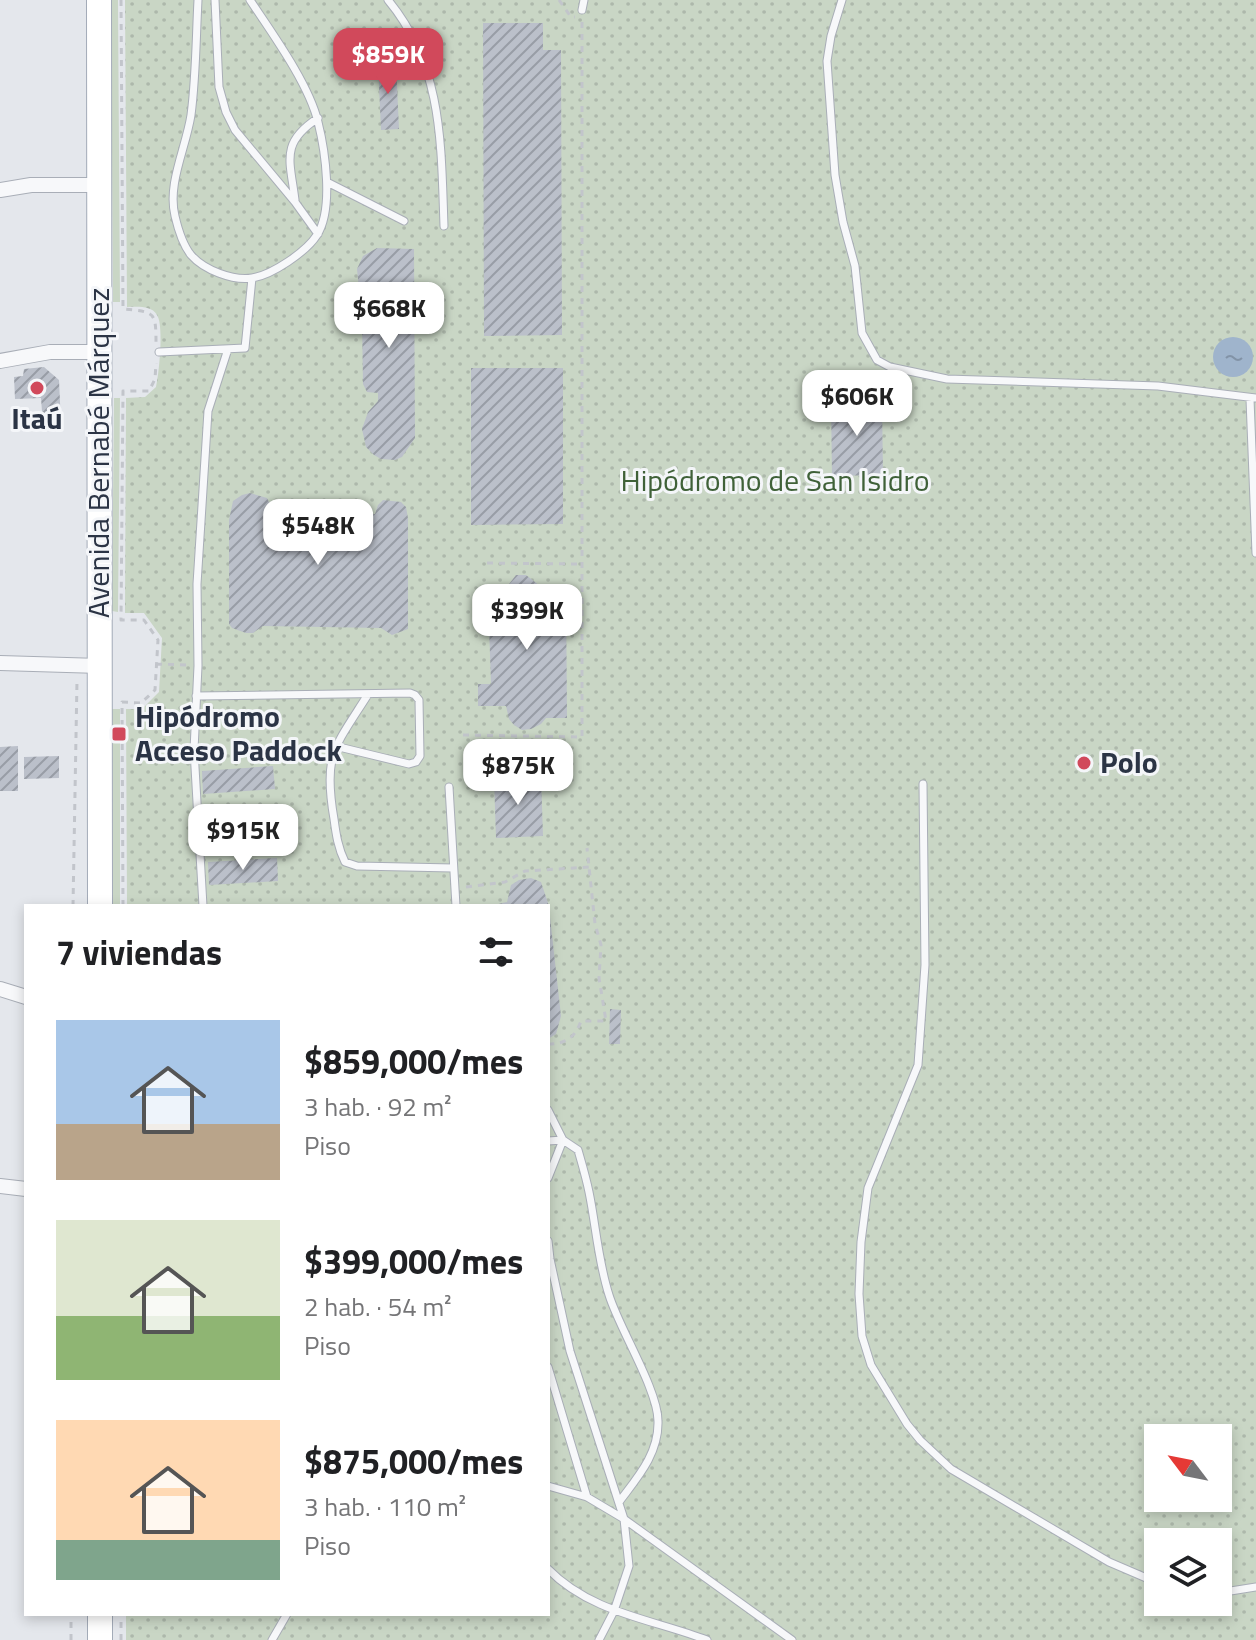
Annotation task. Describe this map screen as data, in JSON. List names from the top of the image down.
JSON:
{
  "streets": {
    "main road": ["Avenida Bernabé Márquez"]
  },
  "parks": ["Hipódromo de San Isidro"],
  "places": {
    "other": ["Itaú", "Polo"],
    "transit": ["Hipódromo Acceso Paddock"]
  },
  "north": "top left",
  "page": {
    "price": [
      "$859K",
      "$668K",
      "$606K",
      "$548K",
      "$399K",
      "$875K",
      "$915K"
    ],
    "heading": "7 viviendas",
    "list": [
      {
        "name": "$859,000/mes",
        "note": "3 hab. · 92 m² · Piso"
      },
      {
        "name": "$399,000/mes",
        "note": "2 hab. · 54 m² · Piso"
      },
      {
        "name": "$875,000/mes",
        "note": "3 hab. · 110 m² · Piso"
      }
    ]
  }
}
